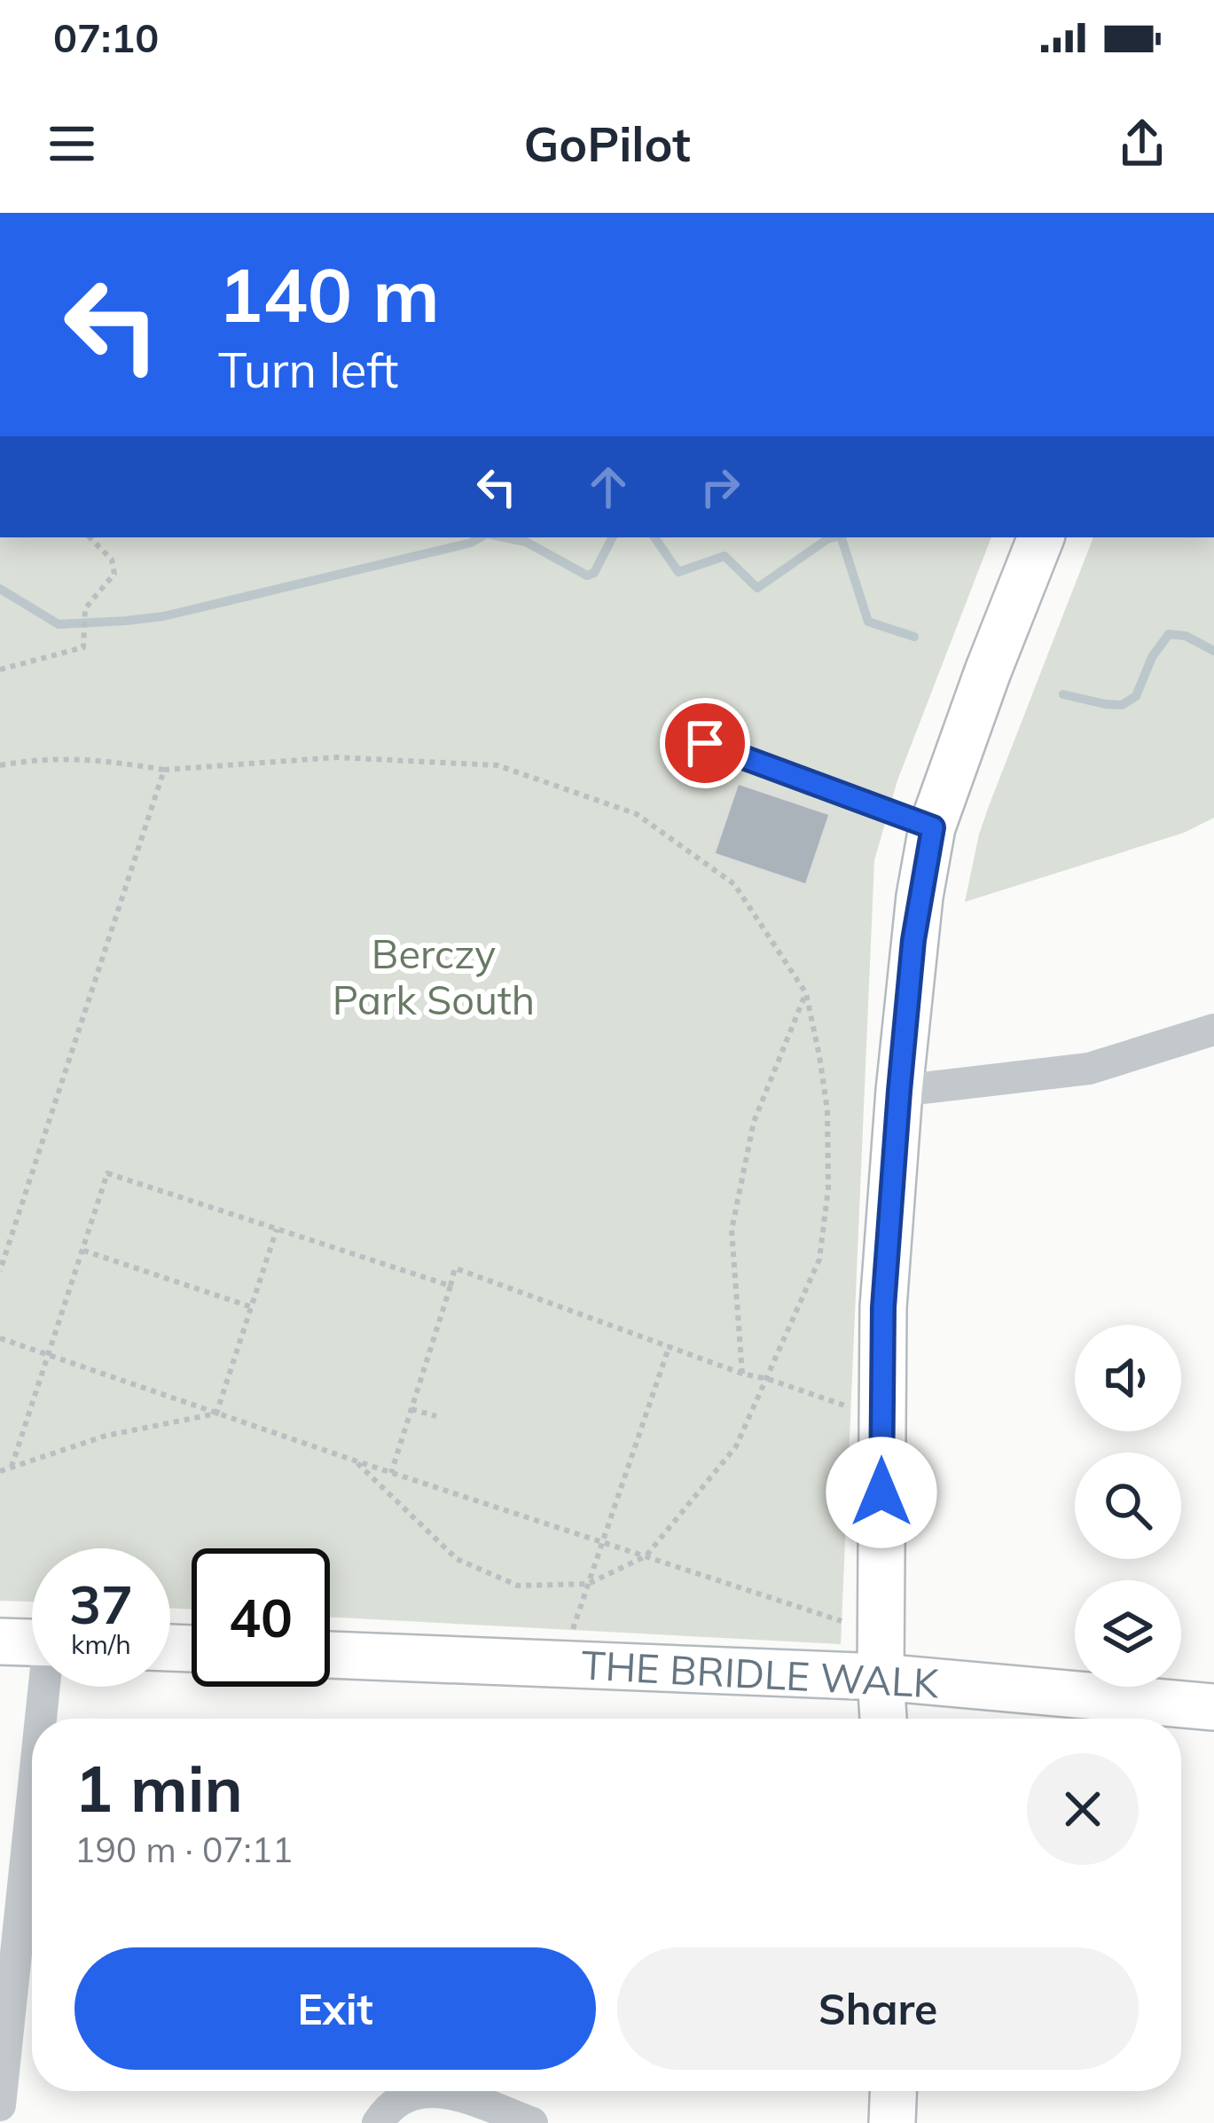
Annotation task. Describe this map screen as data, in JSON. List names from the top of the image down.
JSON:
{
  "streets": {
    "street": ["THE BRIDLE WALK"]
  },
  "parks": ["Berczy Park South"],
  "page": {
    "status": "07:10",
    "header": "GoPilot",
    "turn": ["140 m", "Turn left"],
    "speed": "37 km/h",
    "limit": "40",
    "heading": ["1 min", "190 m · 07:11"],
    "buttons": ["Exit", "Share"]
  }
}
